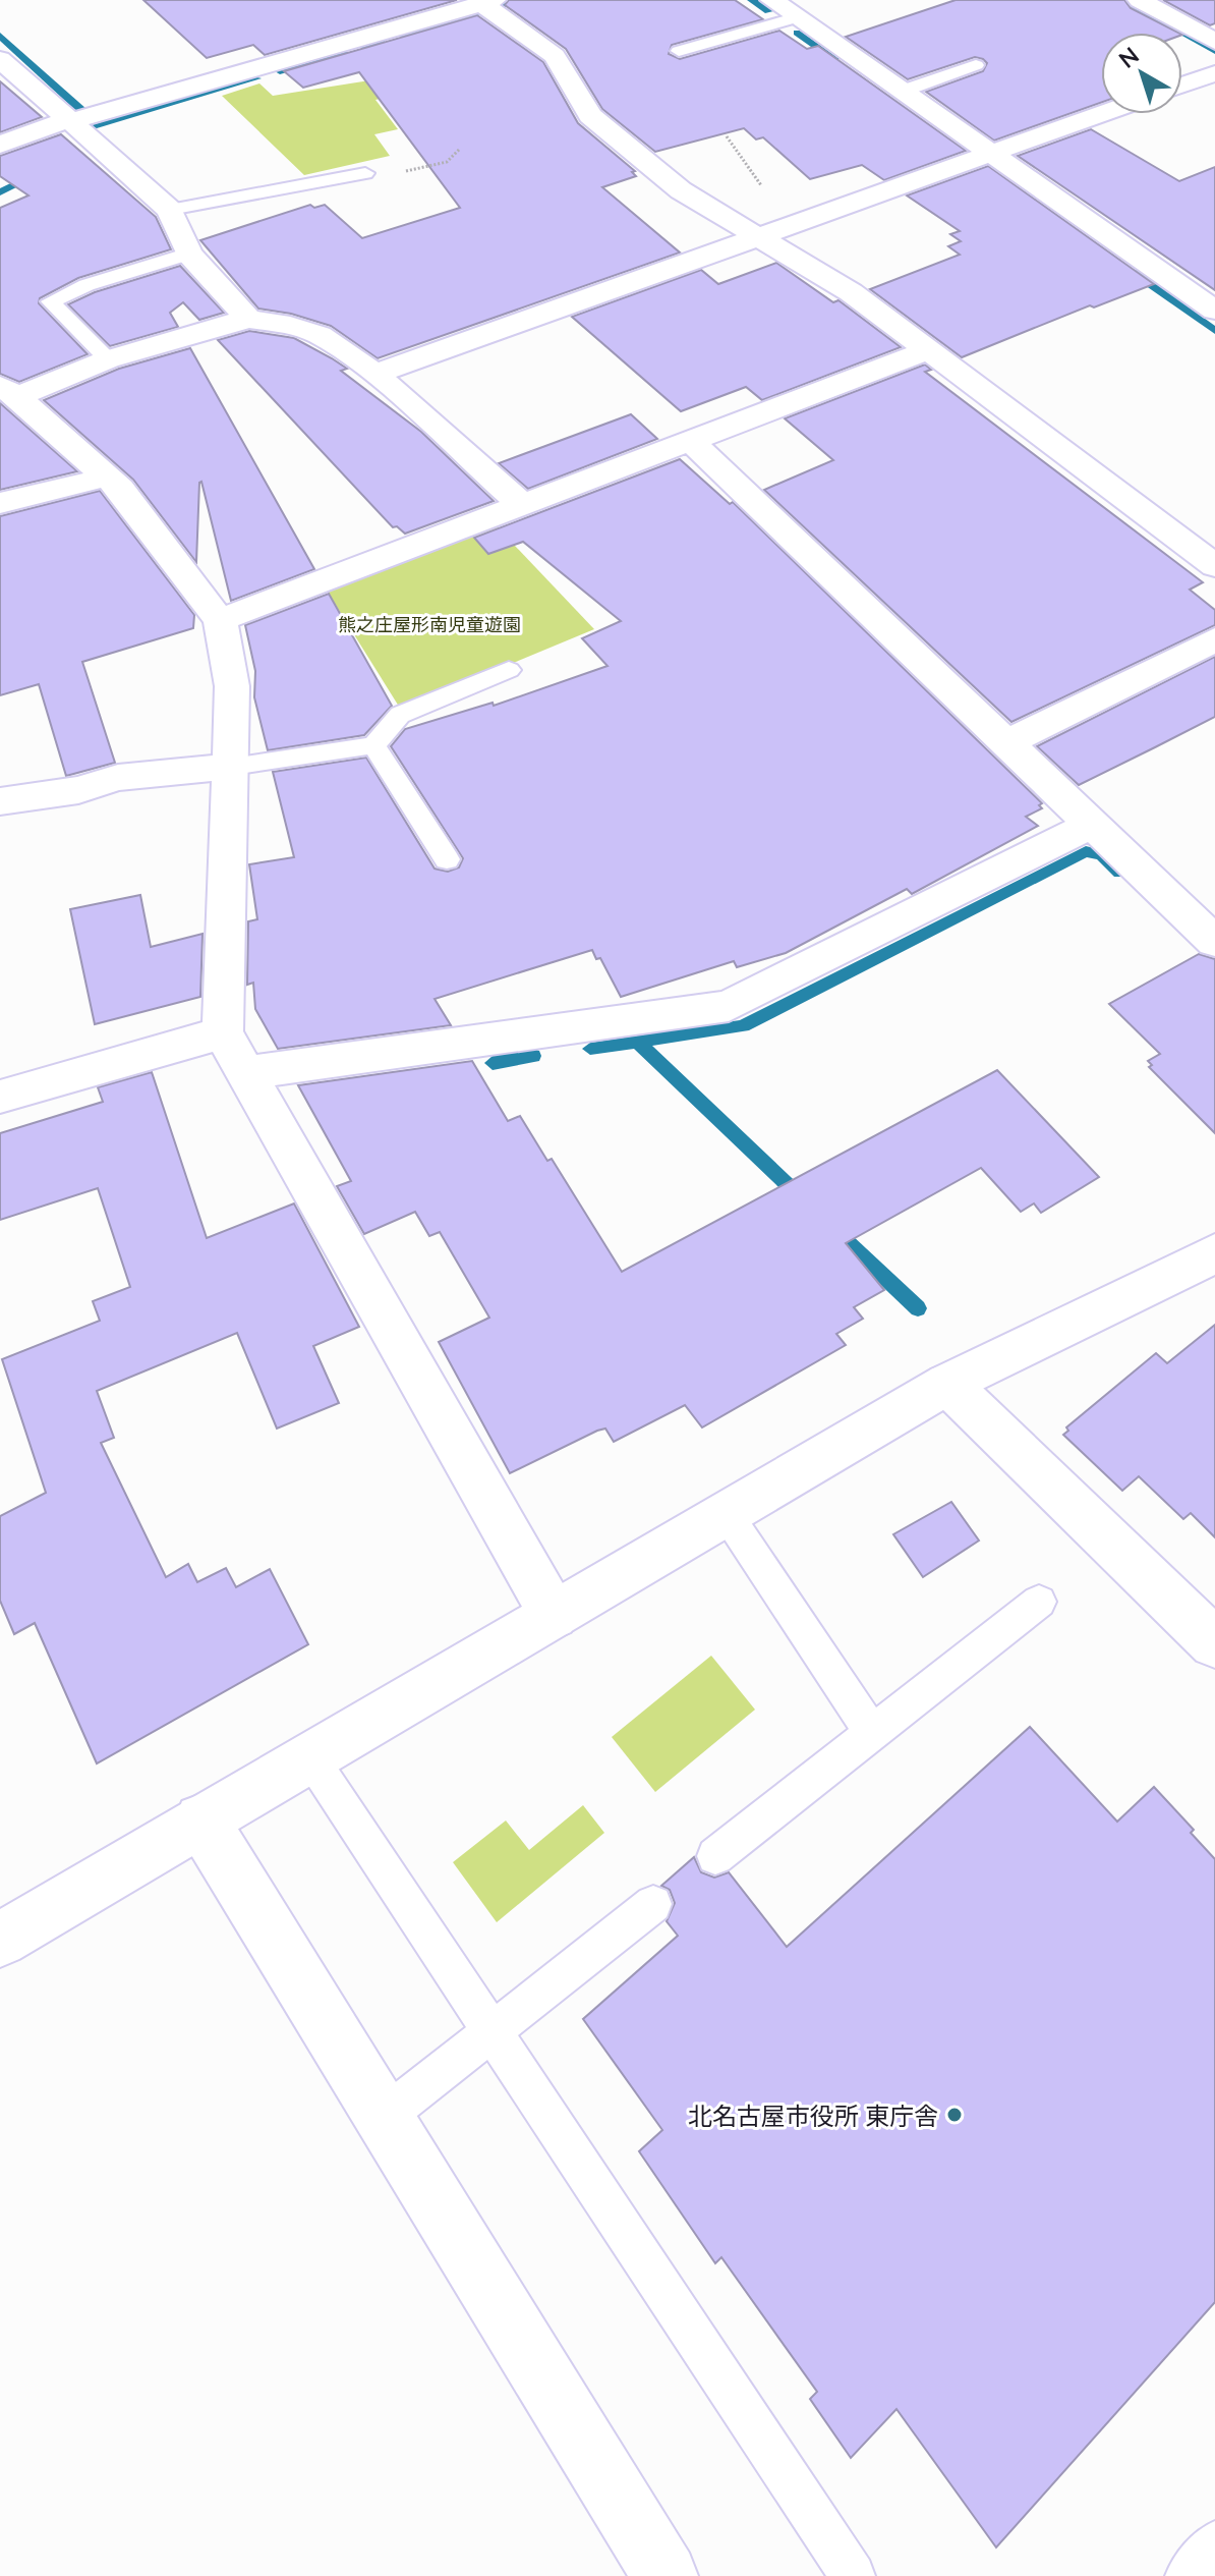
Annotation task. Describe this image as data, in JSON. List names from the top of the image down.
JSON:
{
  "parks": ["熊之庄屋形南児童遊園"],
  "places": ["北名古屋市役所 東庁舎"],
  "north": "top left"
}
